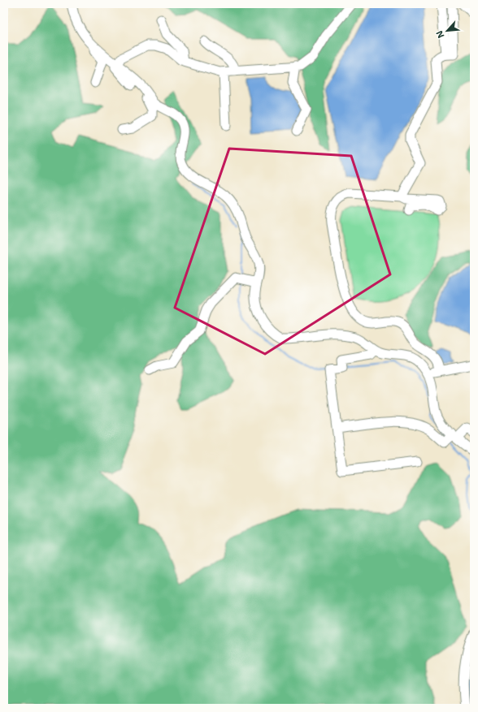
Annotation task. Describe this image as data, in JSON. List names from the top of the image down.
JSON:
{
  "north": "bottom left"
}
